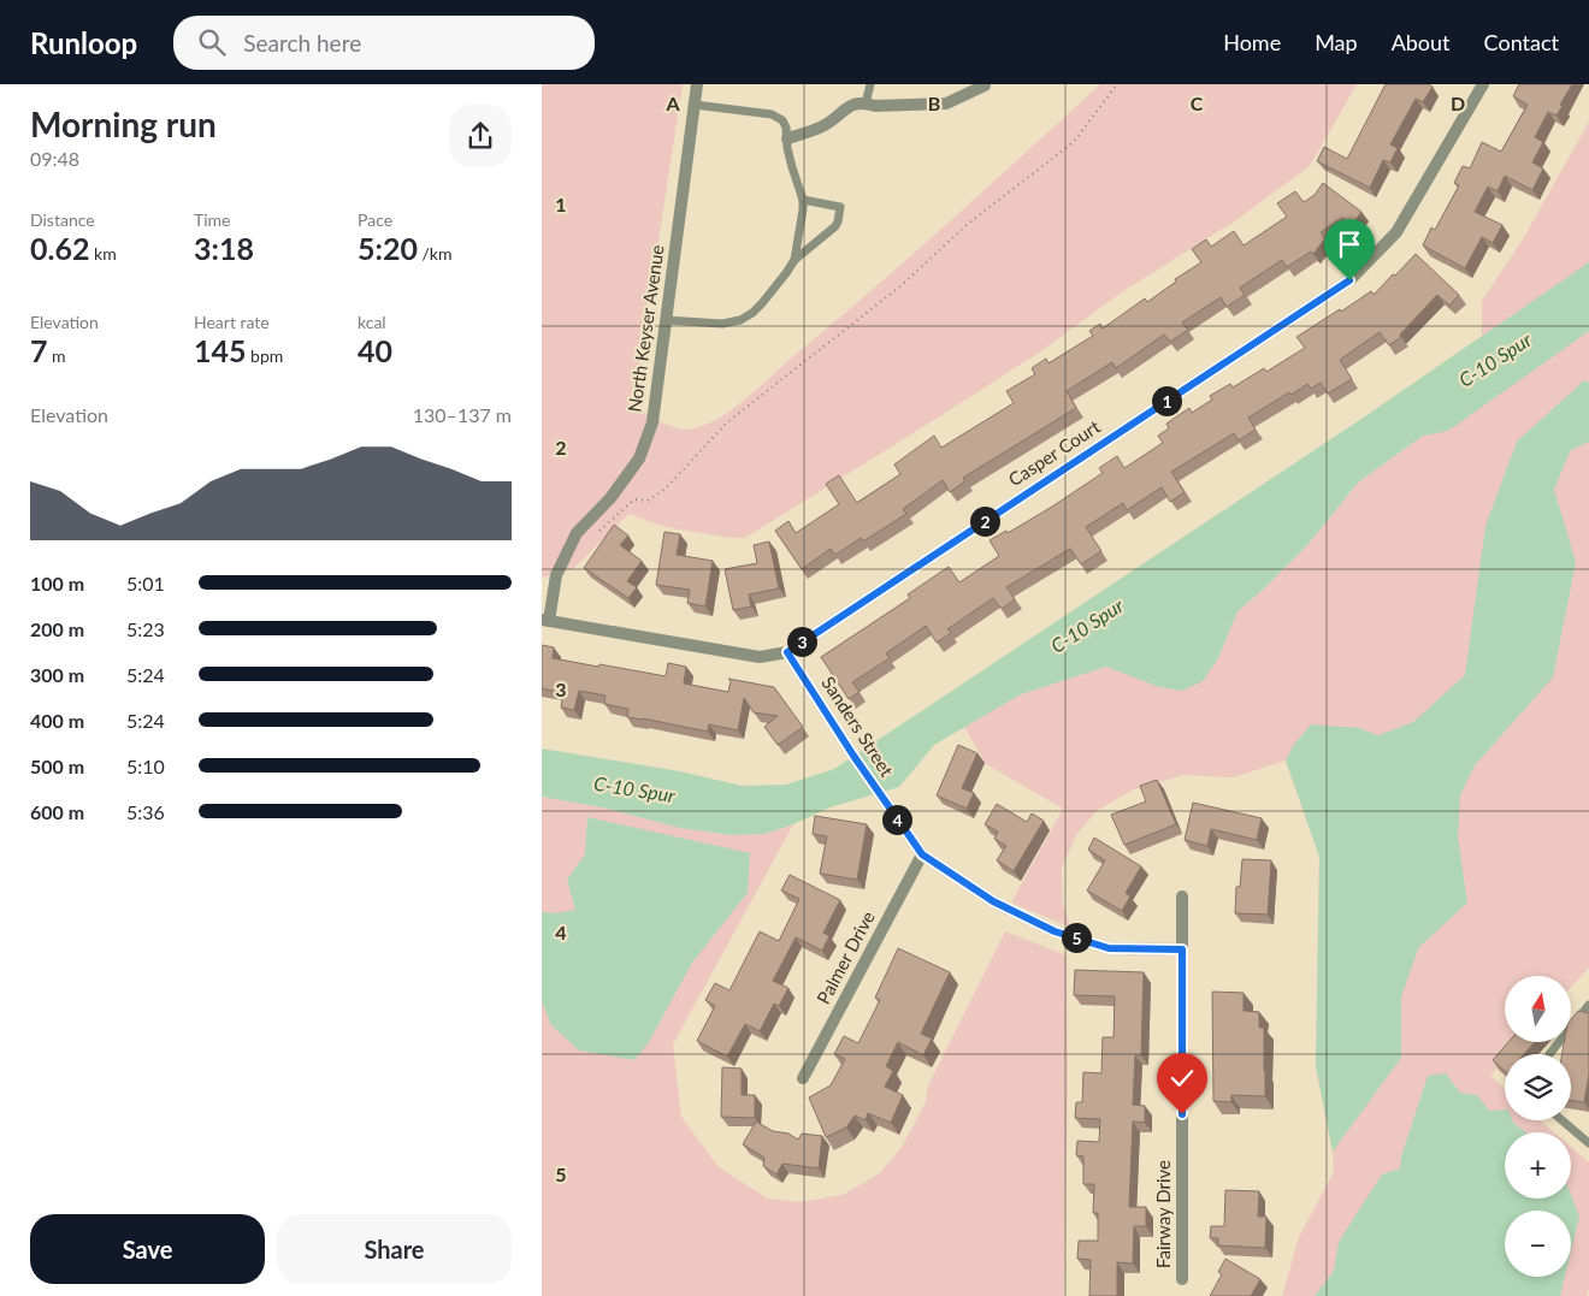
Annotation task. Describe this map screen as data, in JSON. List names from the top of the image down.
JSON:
{
  "streets": {
    "street": [
      "North Keyser Avenue",
      "Casper Court",
      "Sanders Street",
      "Palmer Drive",
      "Fairway Drive"
    ]
  },
  "crossings": [
    ["North Keyser Avenue", "Casper Court"],
    ["Casper Court", "Sanders Street"],
    ["Sanders Street", "Palmer Drive"],
    ["Sanders Street", "Fairway Drive"]
  ],
  "water": ["C-10 Spur"],
  "north": "top",
  "page": {
    "header": "Runloop",
    "search": "Search here",
    "nav": [
      "Home",
      "Map",
      "About",
      "Contact"
    ],
    "heading": ["Morning run", "09:48"],
    "stats": [
      ["Distance", "0.62 km"],
      ["Time", "3:18"],
      ["Pace", "5:20 /km"],
      ["Elevation", "7 m"],
      ["Heart rate", "145 bpm"],
      ["kcal", "40"]
    ],
    "pins": [
      "1",
      "2",
      "3",
      "4",
      "5"
    ],
    "chart": ["Elevation", "130–137 m"],
    "list": [
      {
        "name": "100 m",
        "note": "5:01"
      },
      {
        "name": "200 m",
        "note": "5:23"
      },
      {
        "name": "300 m",
        "note": "5:24"
      },
      {
        "name": "400 m",
        "note": "5:24"
      },
      {
        "name": "500 m",
        "note": "5:10"
      },
      {
        "name": "600 m",
        "note": "5:36"
      }
    ],
    "map_buttons": ["+", "−"],
    "buttons": ["Save", "Share"]
  },
  "grid": {
    "columns": [
      "A",
      "B",
      "C",
      "D"
    ],
    "rows": [
      "1",
      "2",
      "3",
      "4",
      "5"
    ]
  }
}
